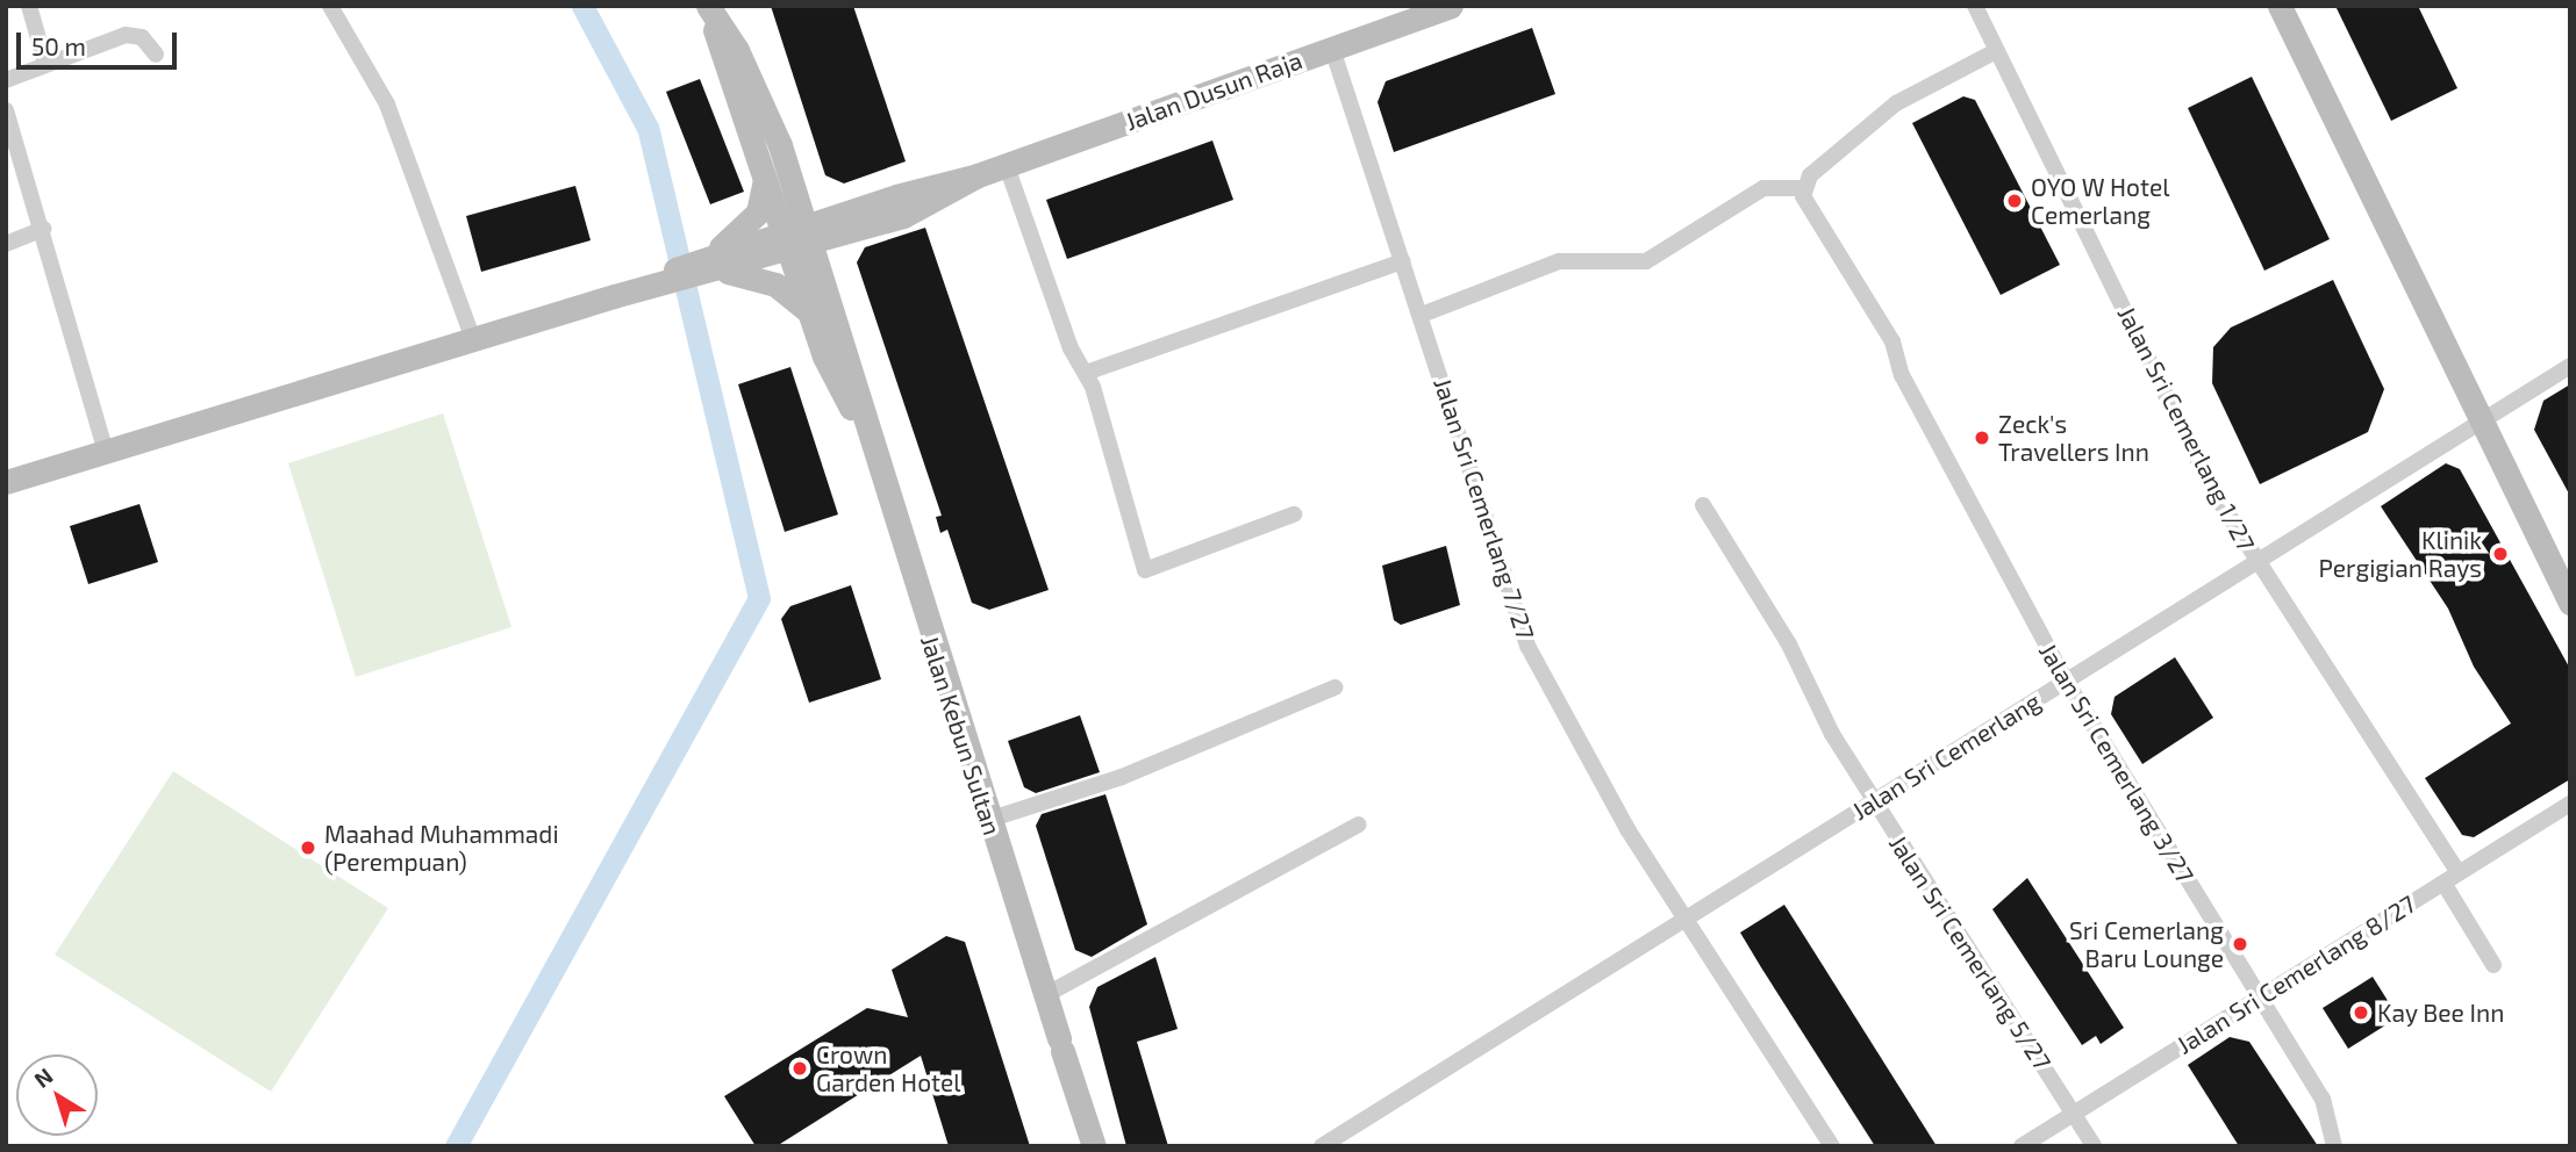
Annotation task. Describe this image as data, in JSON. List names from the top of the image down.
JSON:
{
  "streets": {
    "main road": ["Jalan Dusun Raja", "Jalan Kebun Sultan"],
    "street": [
      "Jalan Sri Cemerlang 1/27",
      "Jalan Sri Cemerlang 7/27",
      "Jalan Sri Cemerlang",
      "Jalan Sri Cemerlang 3/27",
      "Jalan Sri Cemerlang 5/27",
      "Jalan Sri Cemerlang 8/27"
    ]
  },
  "crossings": [
    ["Jalan Dusun Raja", "Jalan Sri Cemerlang 7/27"],
    ["Jalan Dusun Raja", "Jalan Kebun Sultan"],
    ["Jalan Sri Cemerlang 1/27", "Jalan Sri Cemerlang"],
    ["Jalan Sri Cemerlang 1/27", "Jalan Sri Cemerlang 8/27"],
    ["Jalan Sri Cemerlang 7/27", "Jalan Sri Cemerlang"],
    ["Jalan Sri Cemerlang", "Jalan Sri Cemerlang 3/27"],
    ["Jalan Sri Cemerlang", "Jalan Sri Cemerlang 5/27"],
    ["Jalan Sri Cemerlang 3/27", "Jalan Sri Cemerlang 8/27"],
    ["Jalan Sri Cemerlang 5/27", "Jalan Sri Cemerlang 8/27"]
  ],
  "places": [
    "OYO W Hotel Cemerlang",
    "Zeck's Travellers Inn",
    "Klinik Pergigian Rays",
    "Maahad Muhammadi (Perempuan)",
    "Sri Cemerlang Baru Lounge",
    "Kay Bee Inn",
    "Crown Garden Hotel"
  ],
  "scale_bar": "50 m",
  "north": "top left"
}
